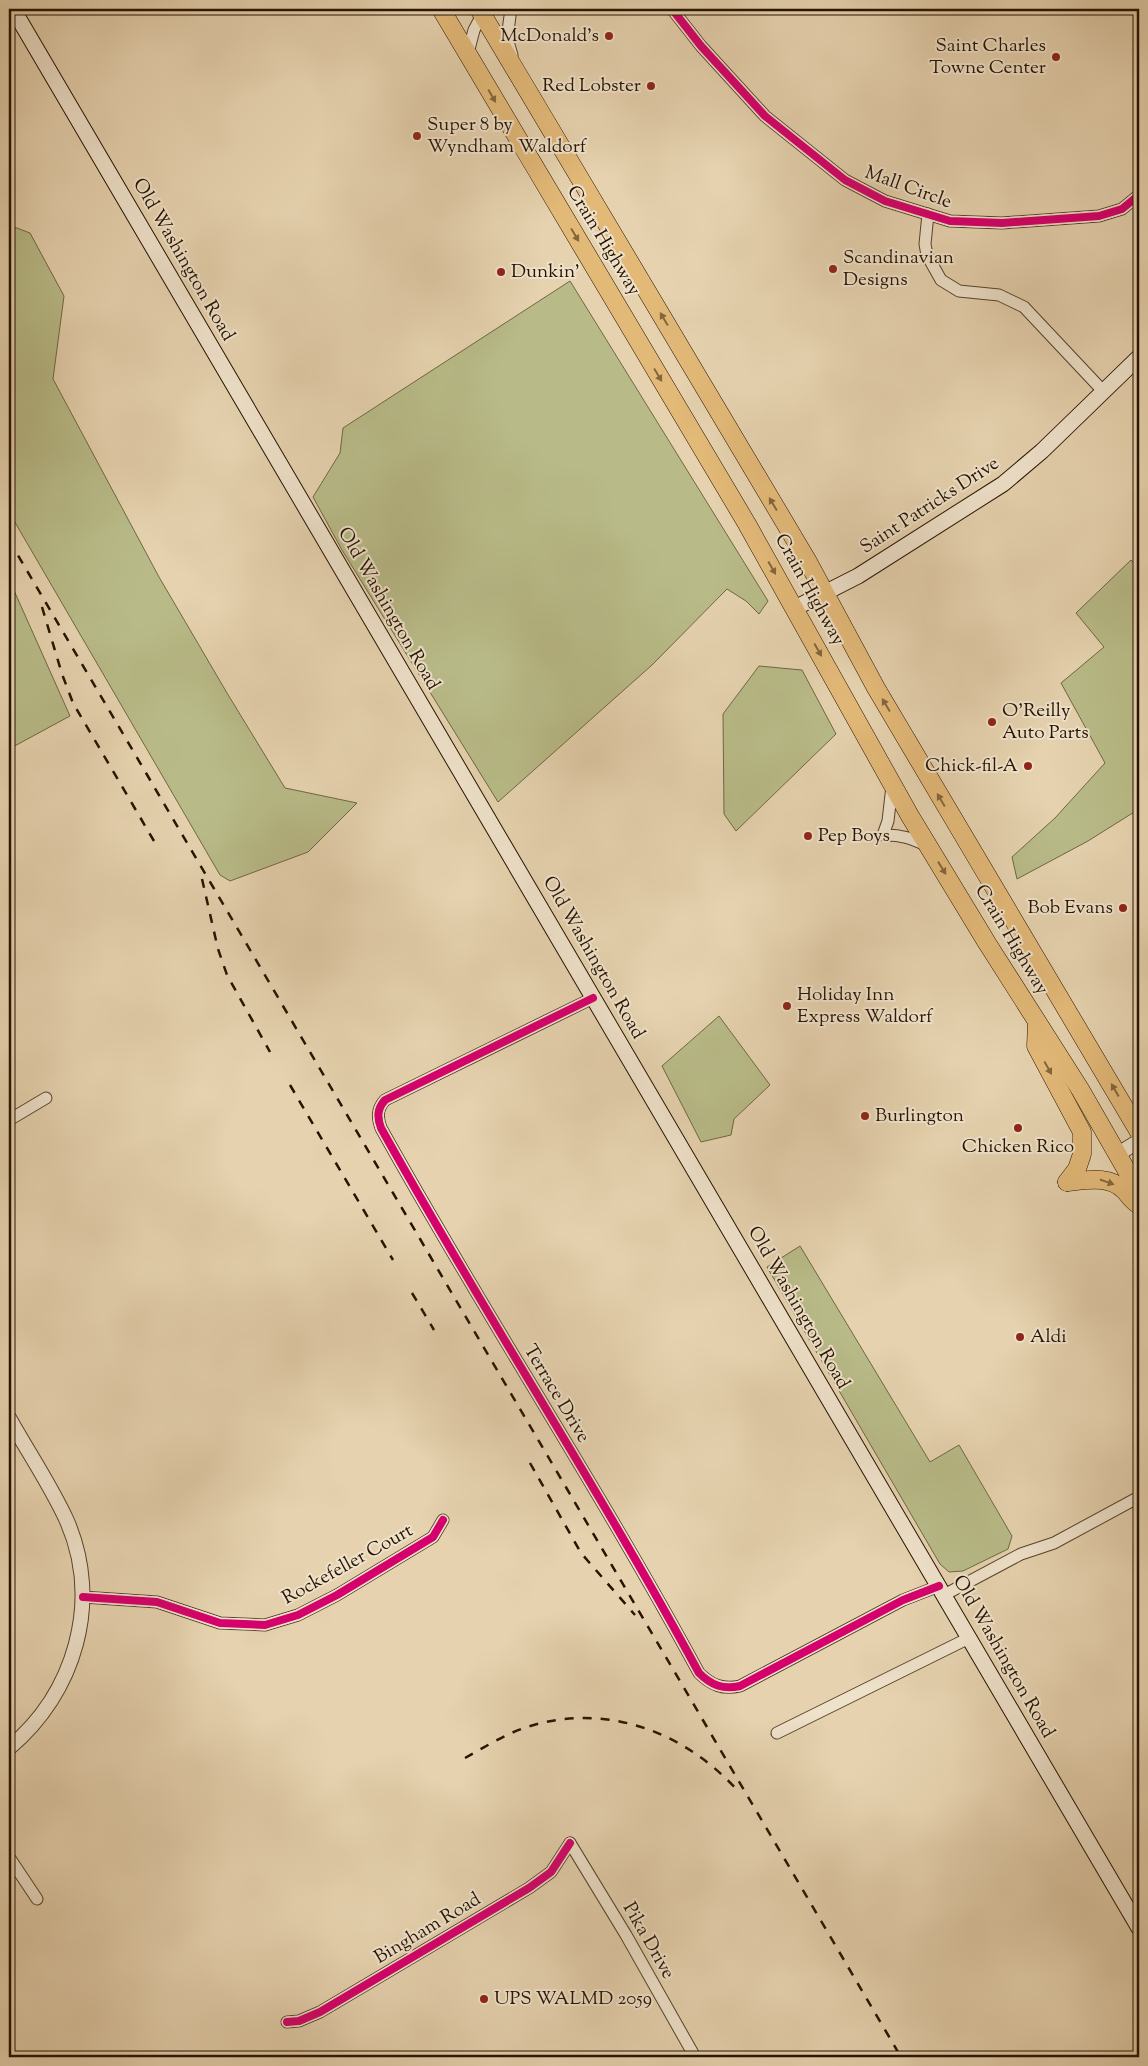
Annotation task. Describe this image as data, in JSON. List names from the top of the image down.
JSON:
{
  "streets": {
    "highway": ["Crain Highway"],
    "main road": ["Old Washington Road", "Saint Patricks Drive"],
    "street": [
      "Mall Circle",
      "Terrace Drive",
      "Rockefeller Court",
      "Bingham Road",
      "Pika Drive"
    ]
  },
  "crossings": [
    ["Crain Highway", "Saint Patricks Drive"],
    ["Old Washington Road", "Terrace Drive"],
    ["Bingham Road", "Pika Drive"]
  ],
  "places": [
    "McDonald's",
    "Saint Charles Towne Center",
    "Red Lobster",
    "Super 8 by Wyndham Waldorf",
    "Scandinavian Designs",
    "Dunkin'",
    "O'Reilly Auto Parts",
    "Chick-fil-A",
    "Pep Boys",
    "Bob Evans",
    "Holiday Inn Express Waldorf",
    "Burlington",
    "Chicken Rico",
    "Aldi",
    "UPS WALMD 2059"
  ]
}
